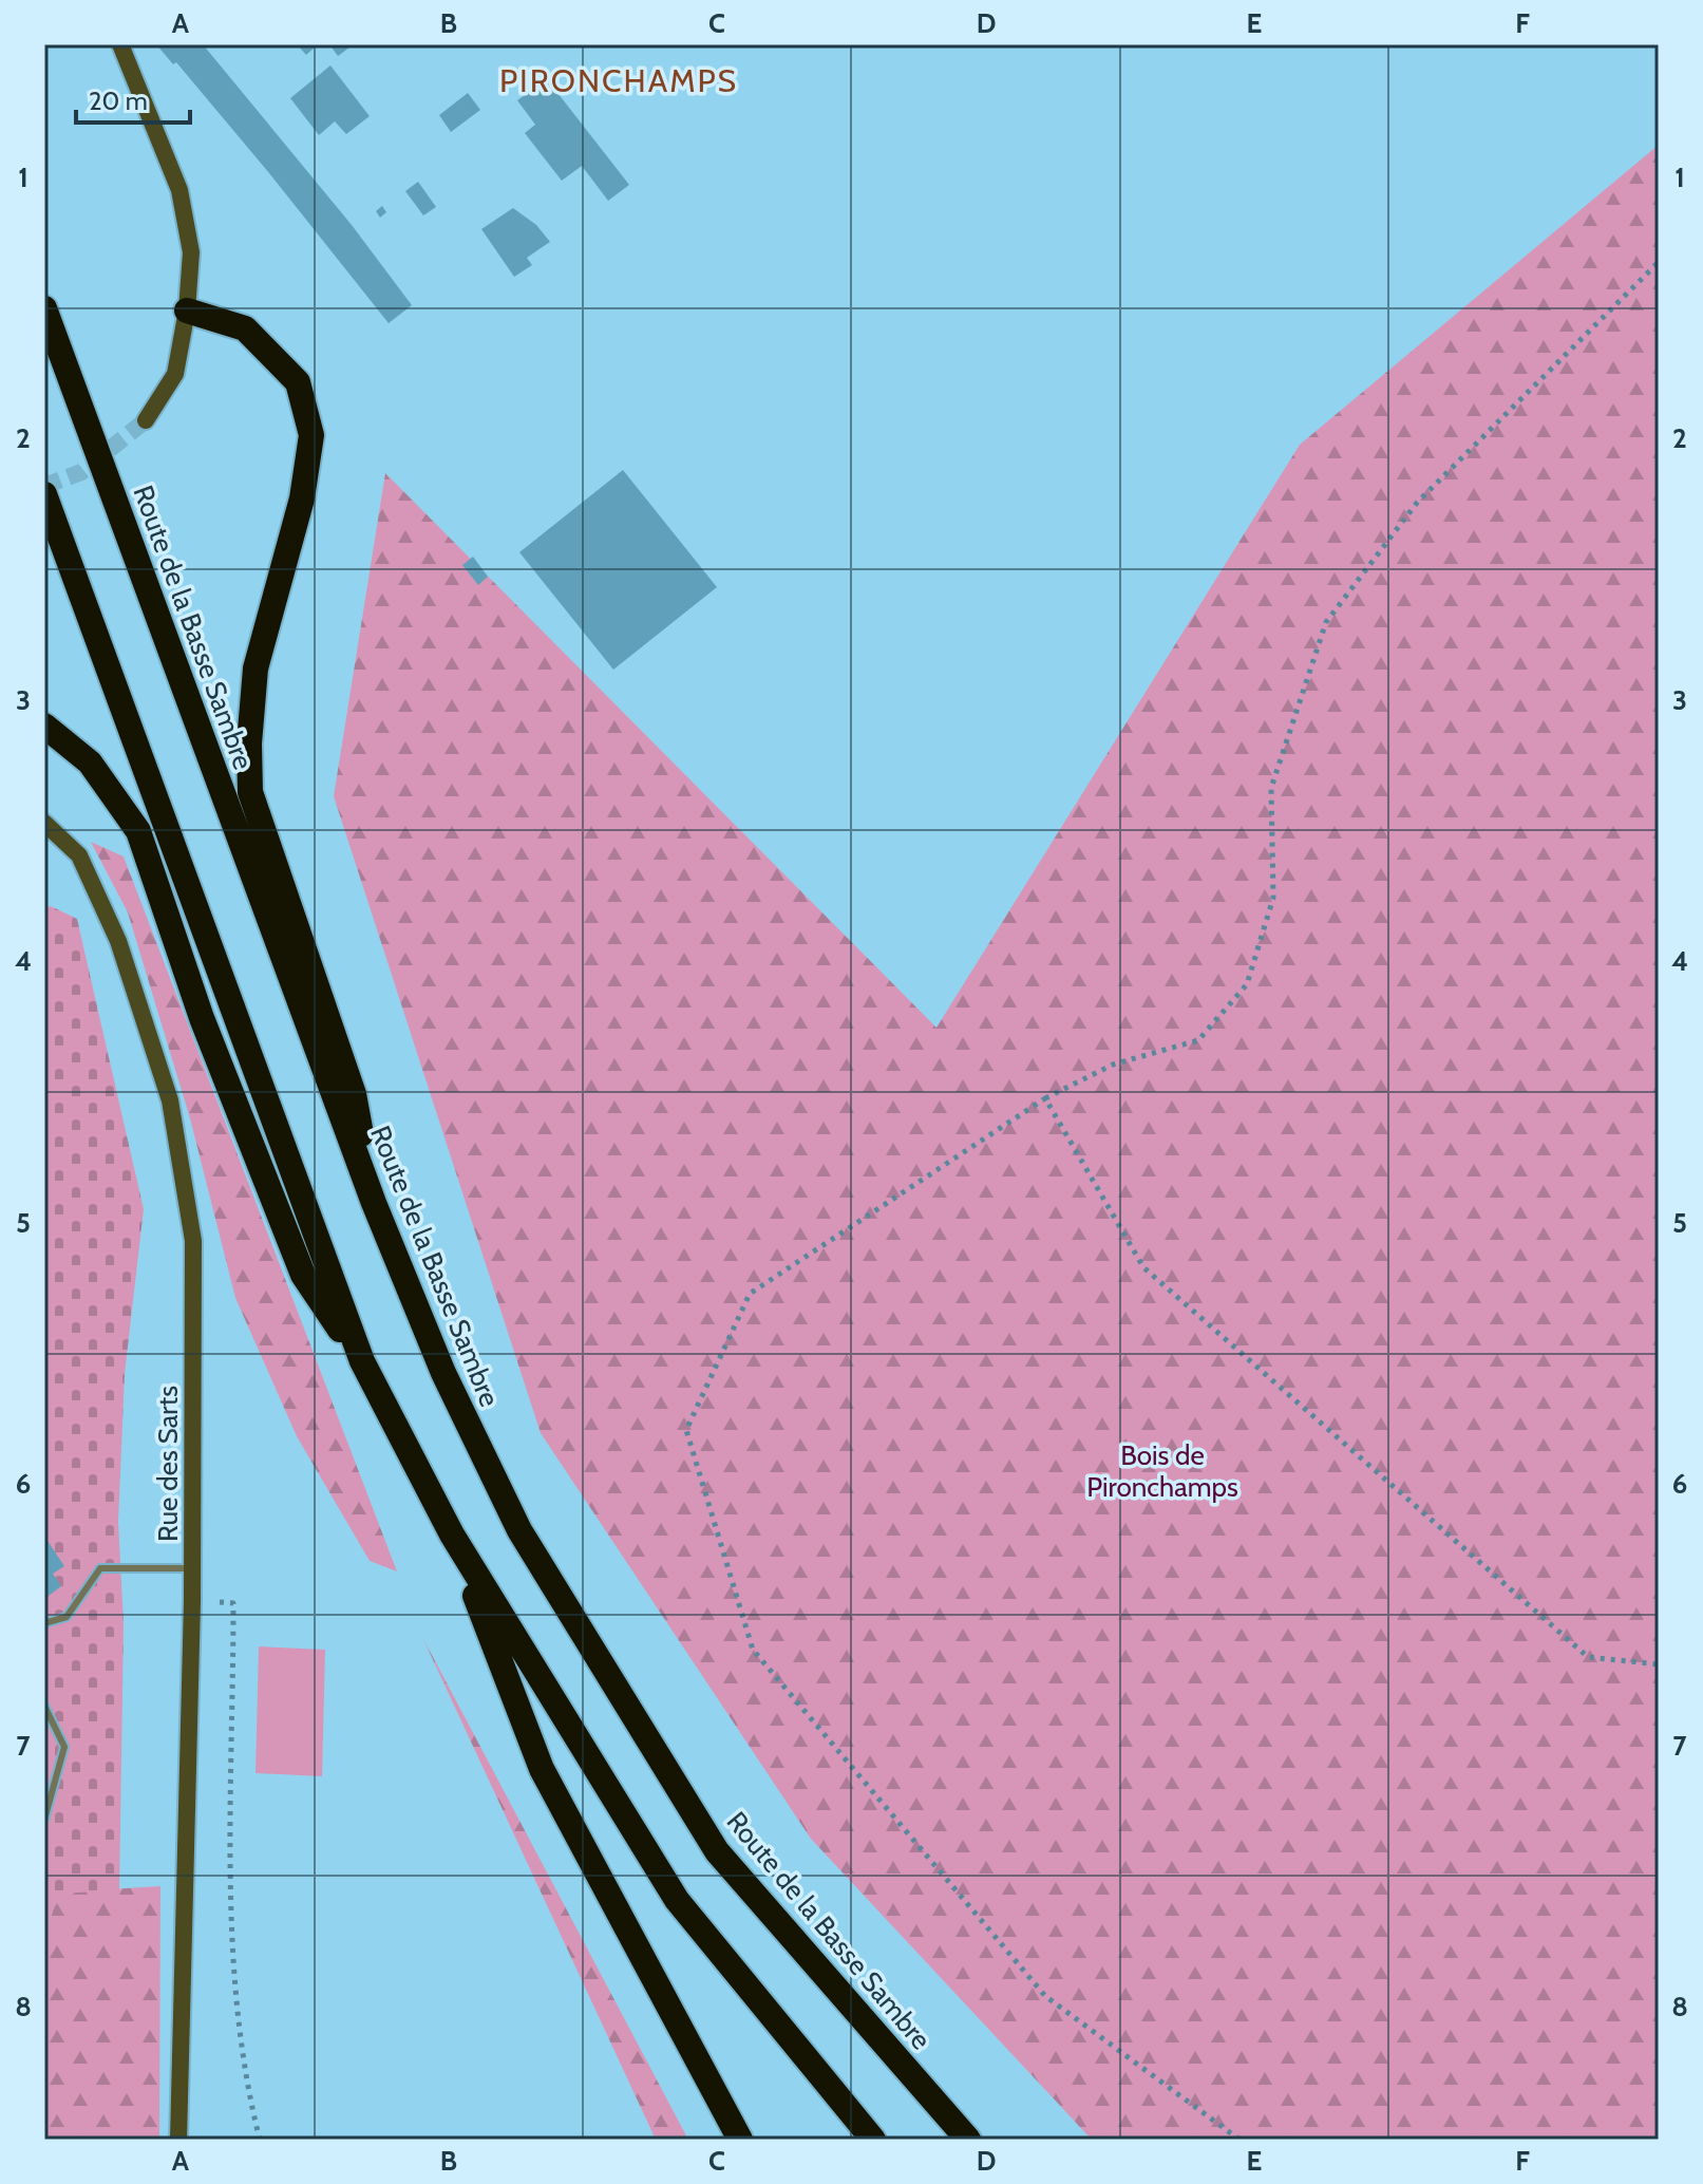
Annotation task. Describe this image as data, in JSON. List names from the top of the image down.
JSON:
{
  "streets": {
    "highway": ["Route de la Basse Sambre"],
    "street": ["Rue des Sarts"]
  },
  "districts": ["PIRONCHAMPS"],
  "parks": ["Bois de Pironchamps"],
  "scale_bar": "20 m",
  "grid": {
    "columns": [
      "A",
      "B",
      "C",
      "D",
      "E",
      "F"
    ],
    "rows": [
      "1",
      "2",
      "3",
      "4",
      "5",
      "6",
      "7",
      "8"
    ]
  }
}
